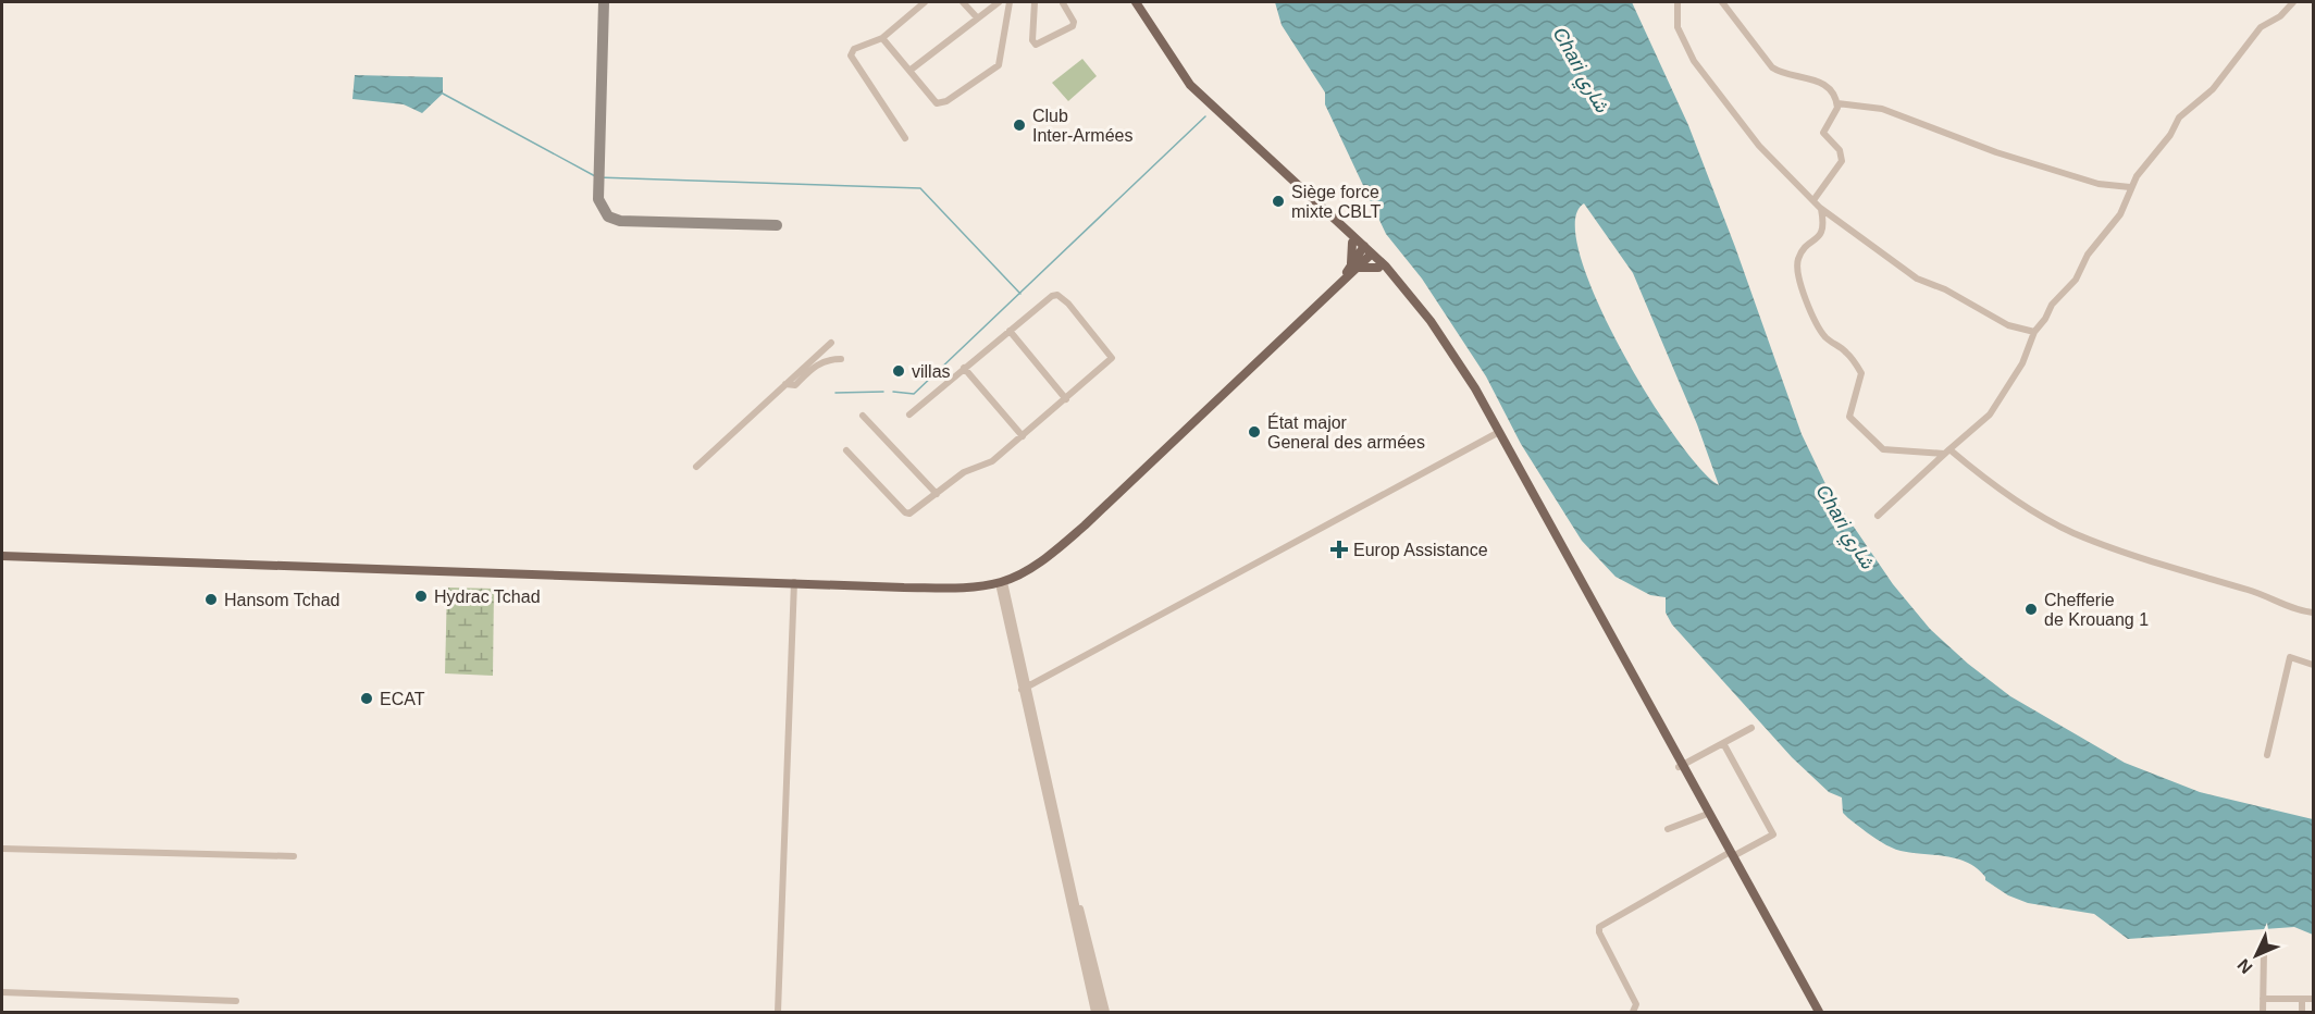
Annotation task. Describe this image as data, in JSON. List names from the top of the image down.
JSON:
{
  "water": ["Chari شاري"],
  "places": {
    "other": [
      "Club Inter-Armées",
      "Siège force mixte CBLT",
      "villas",
      "État major General des armées",
      "Hydrac Tchad",
      "Hansom Tchad",
      "Chefferie de Krouang 1",
      "ECAT"
    ],
    "health": ["Europ Assistance"]
  },
  "north": "bottom left"
}
